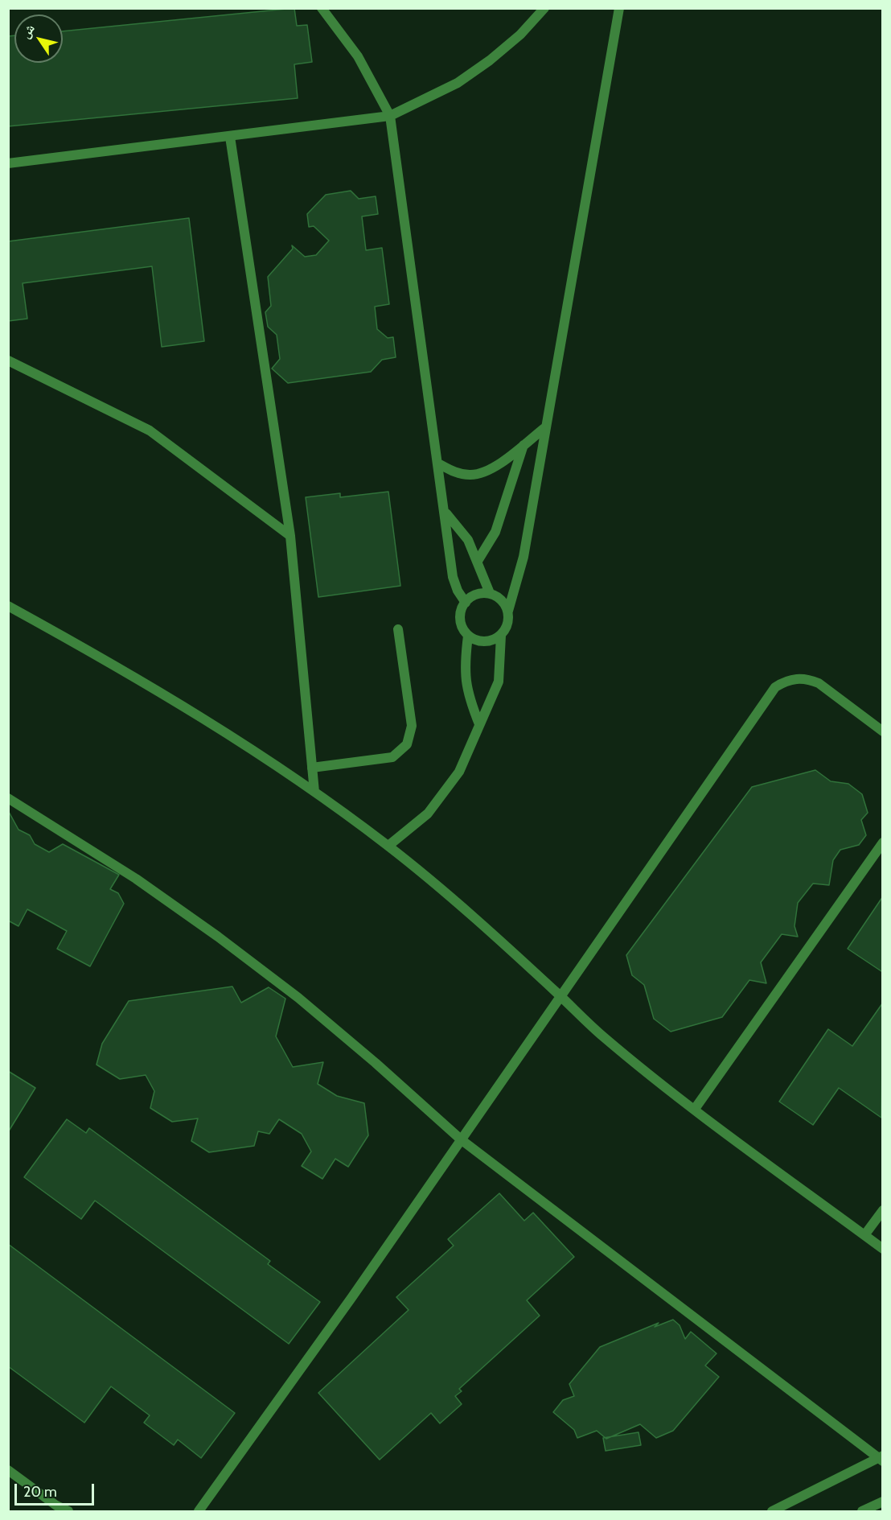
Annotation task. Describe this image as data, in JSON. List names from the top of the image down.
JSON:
{
  "scale_bar": "20 m",
  "north": "top left"
}
